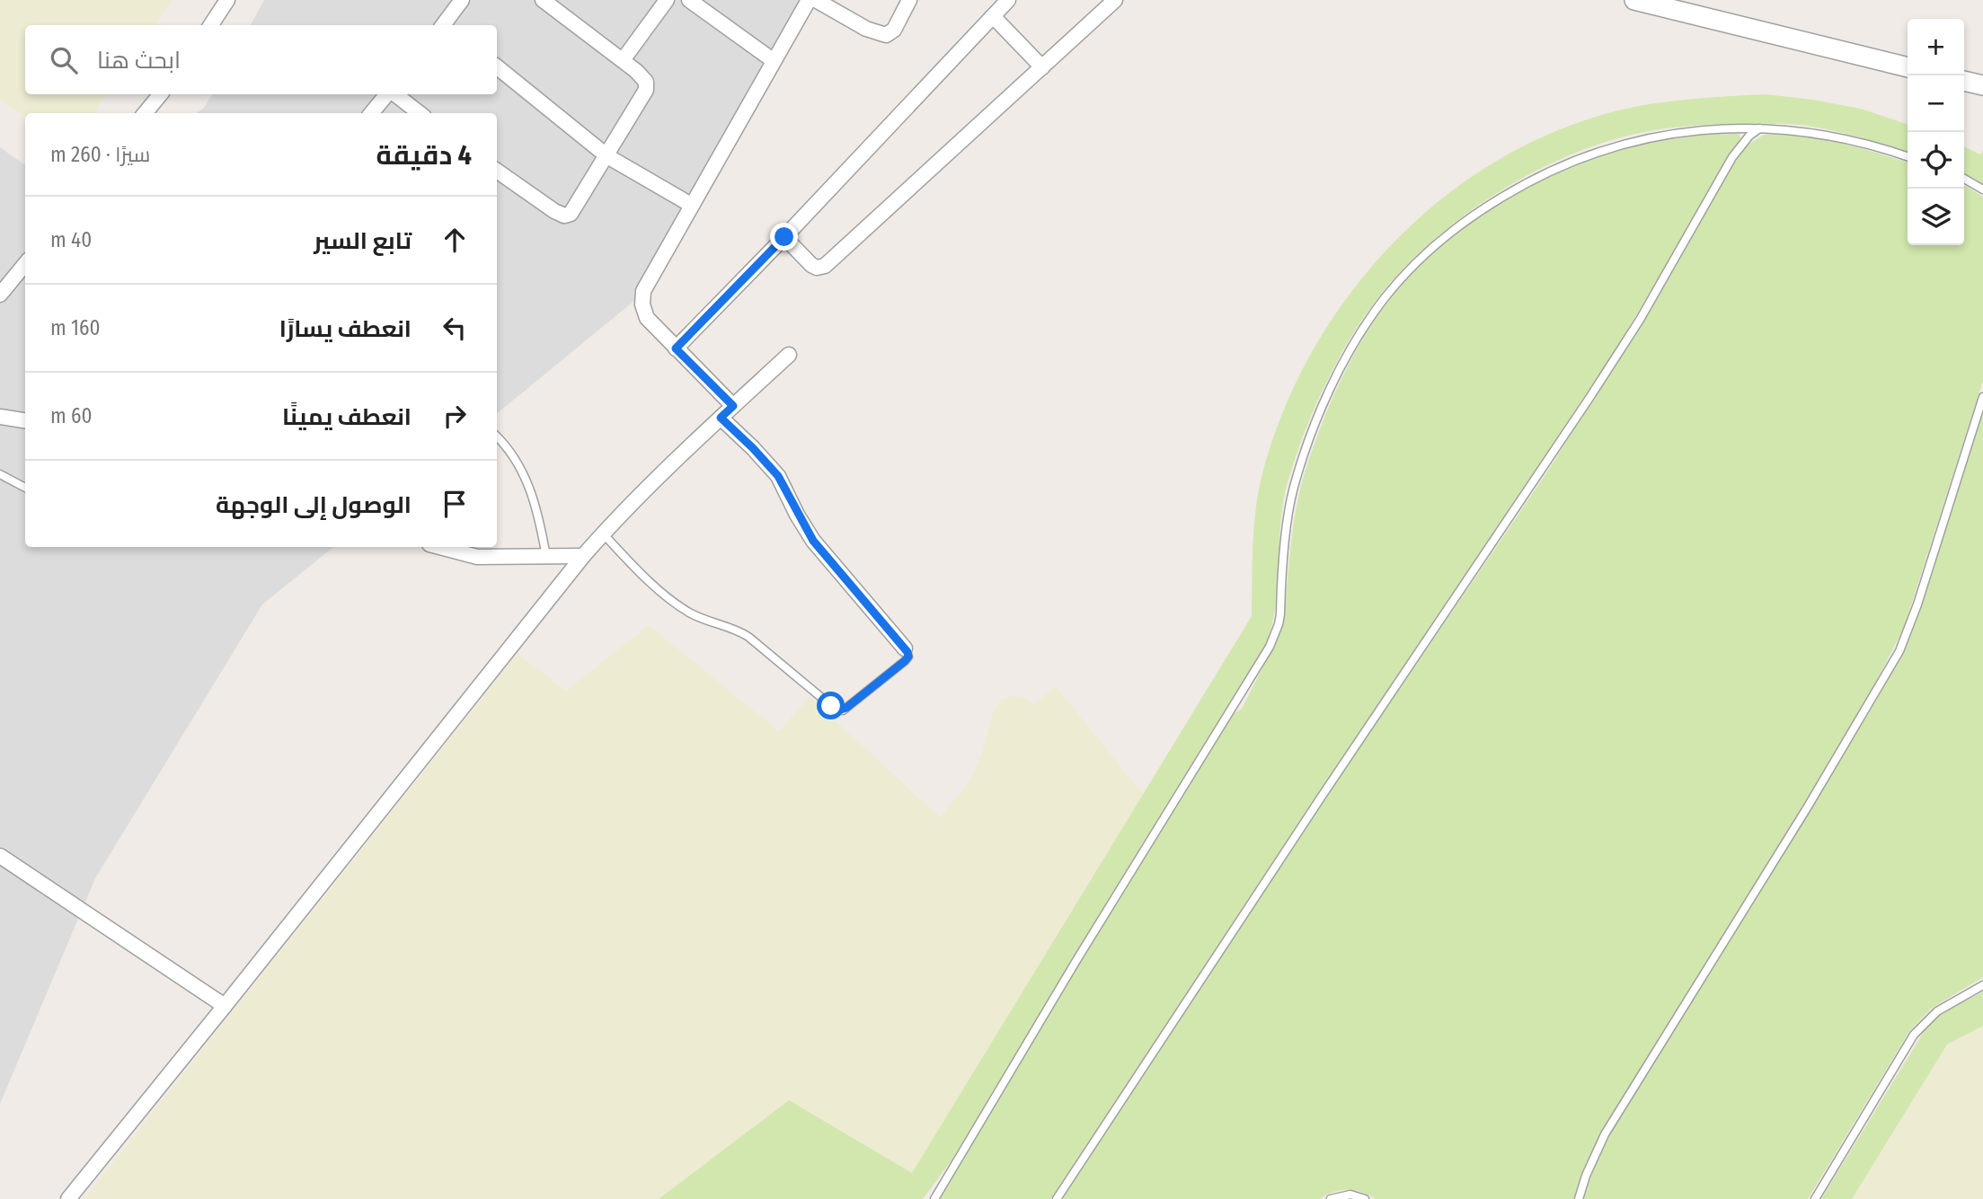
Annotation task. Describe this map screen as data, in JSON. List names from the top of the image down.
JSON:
{
  "page": {
    "map_buttons": ["+", "−"],
    "search": "ابحث هنا",
    "heading": ["4 دقيقة", "سيرًا · 260 m"],
    "list": [
      ["تابع السير", "40 m"],
      ["انعطف يسارًا", "160 m"],
      ["انعطف يمينًا", "60 m"],
      "الوصول إلى الوجهة"
    ]
  }
}
